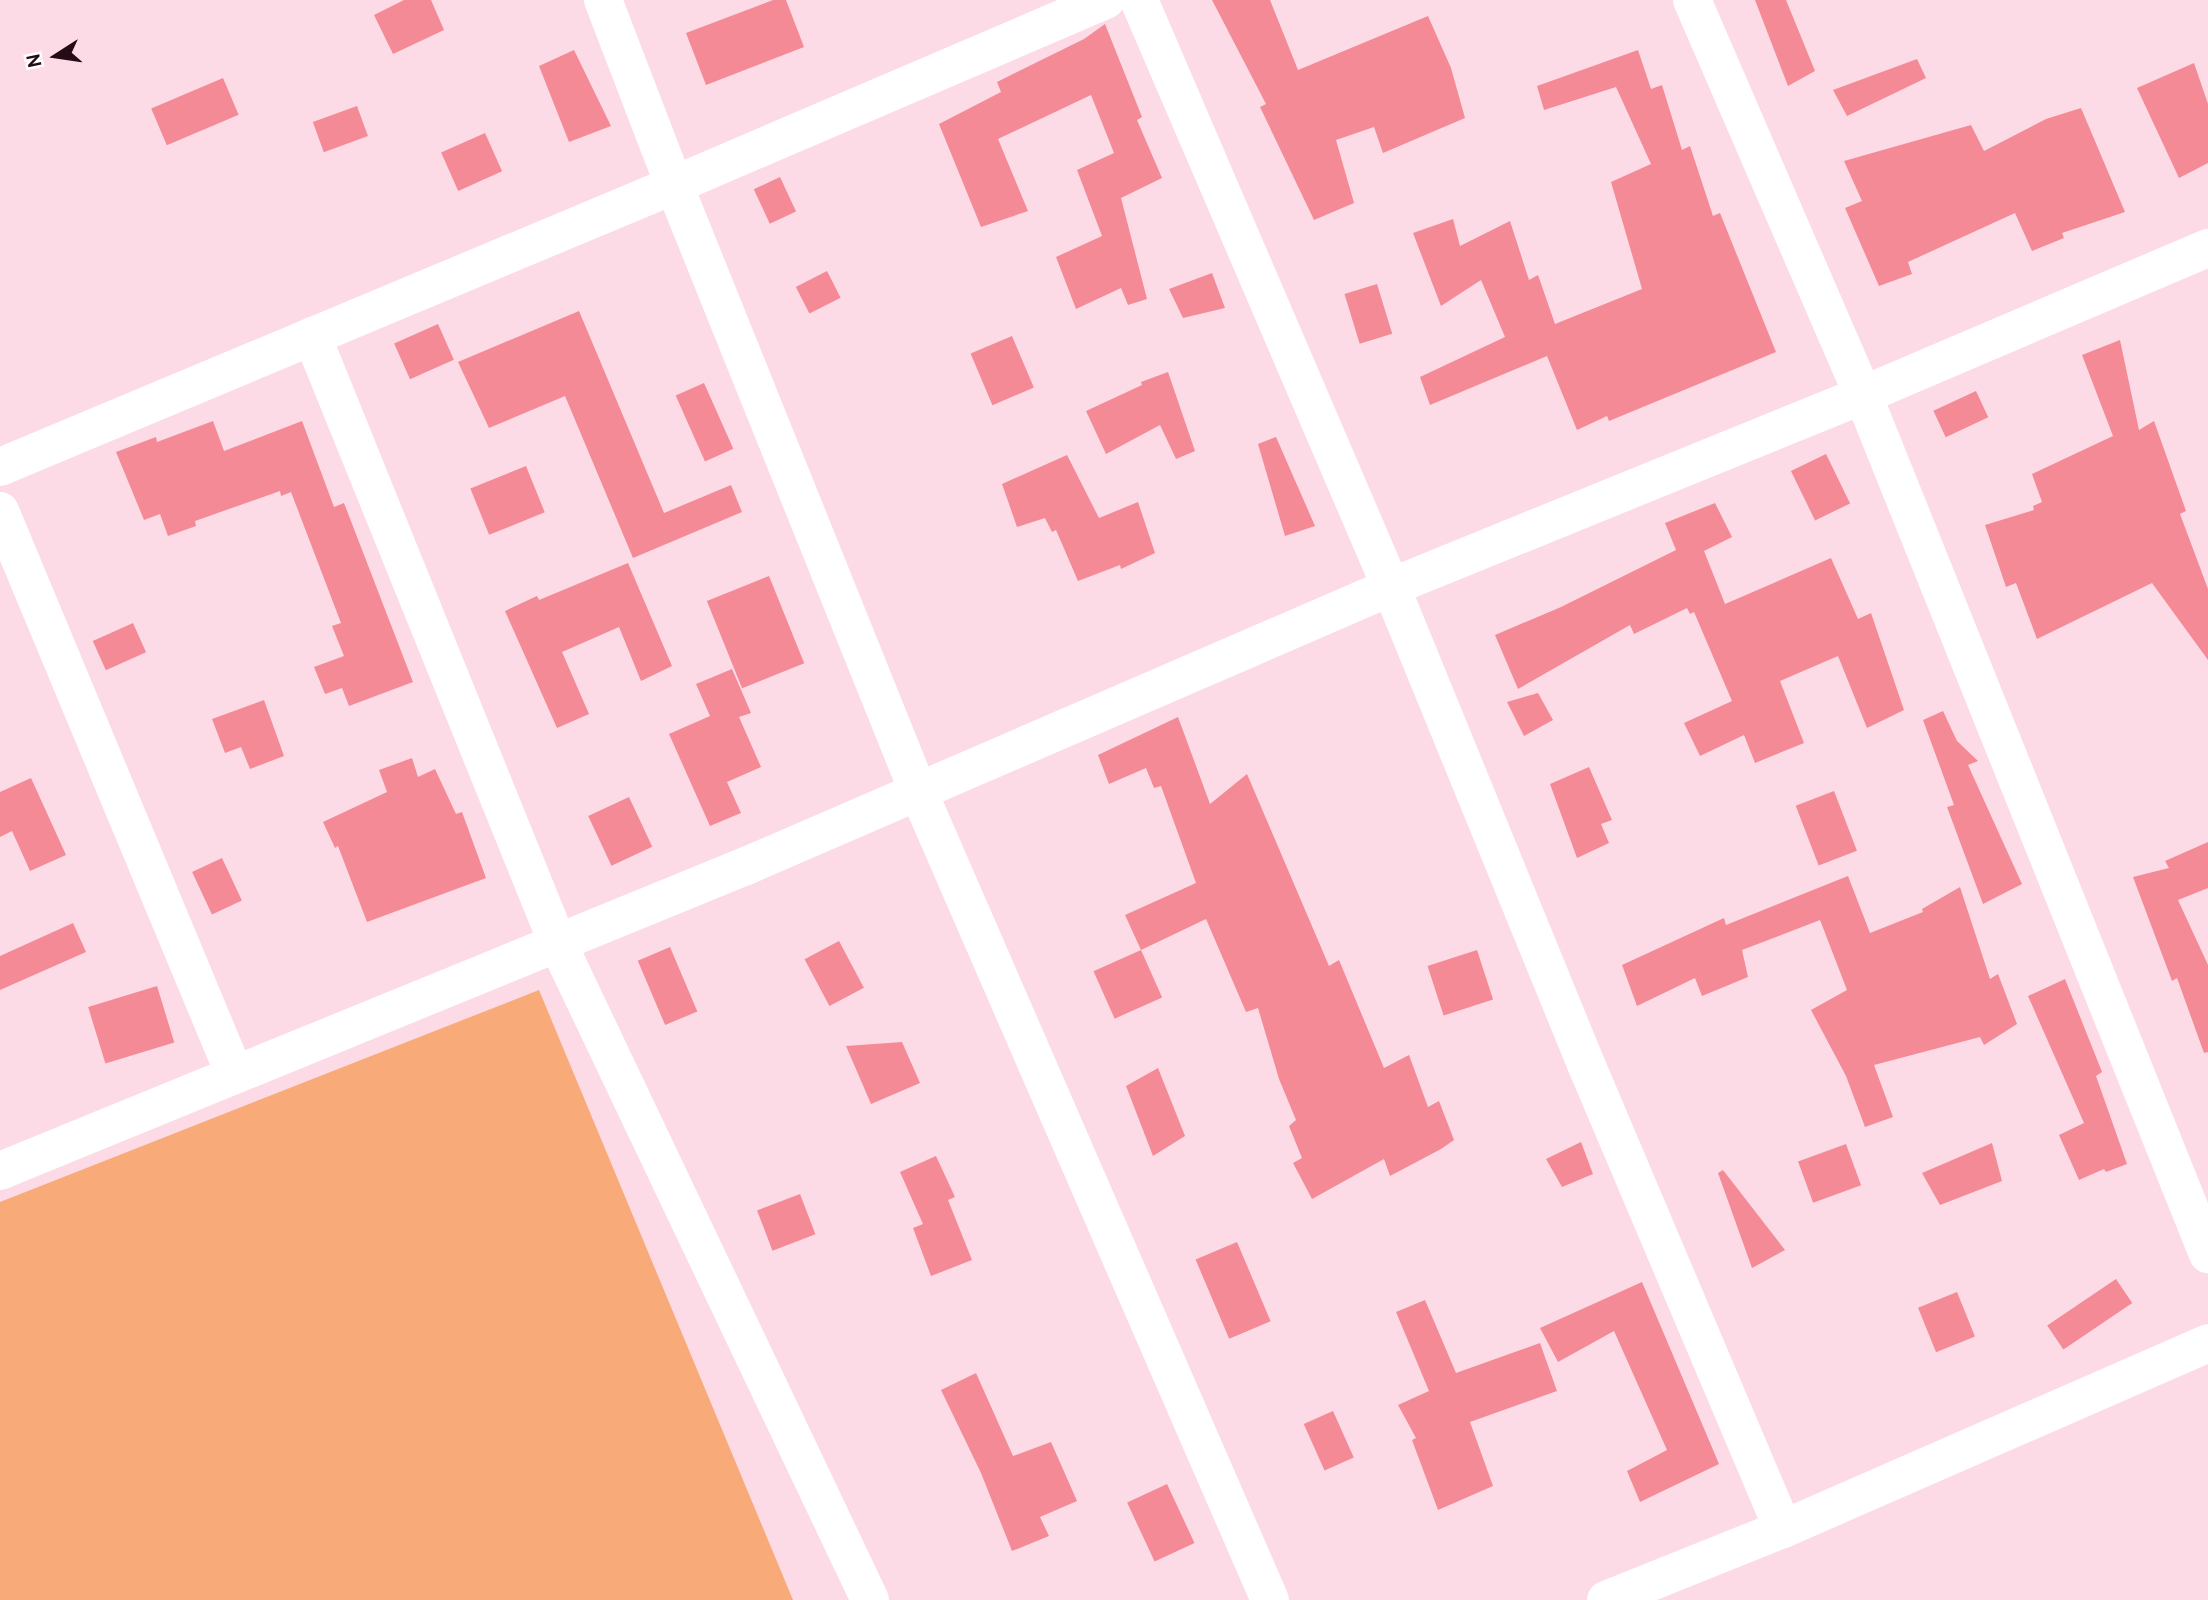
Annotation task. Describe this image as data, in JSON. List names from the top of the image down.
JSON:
{
  "north": "left"
}
